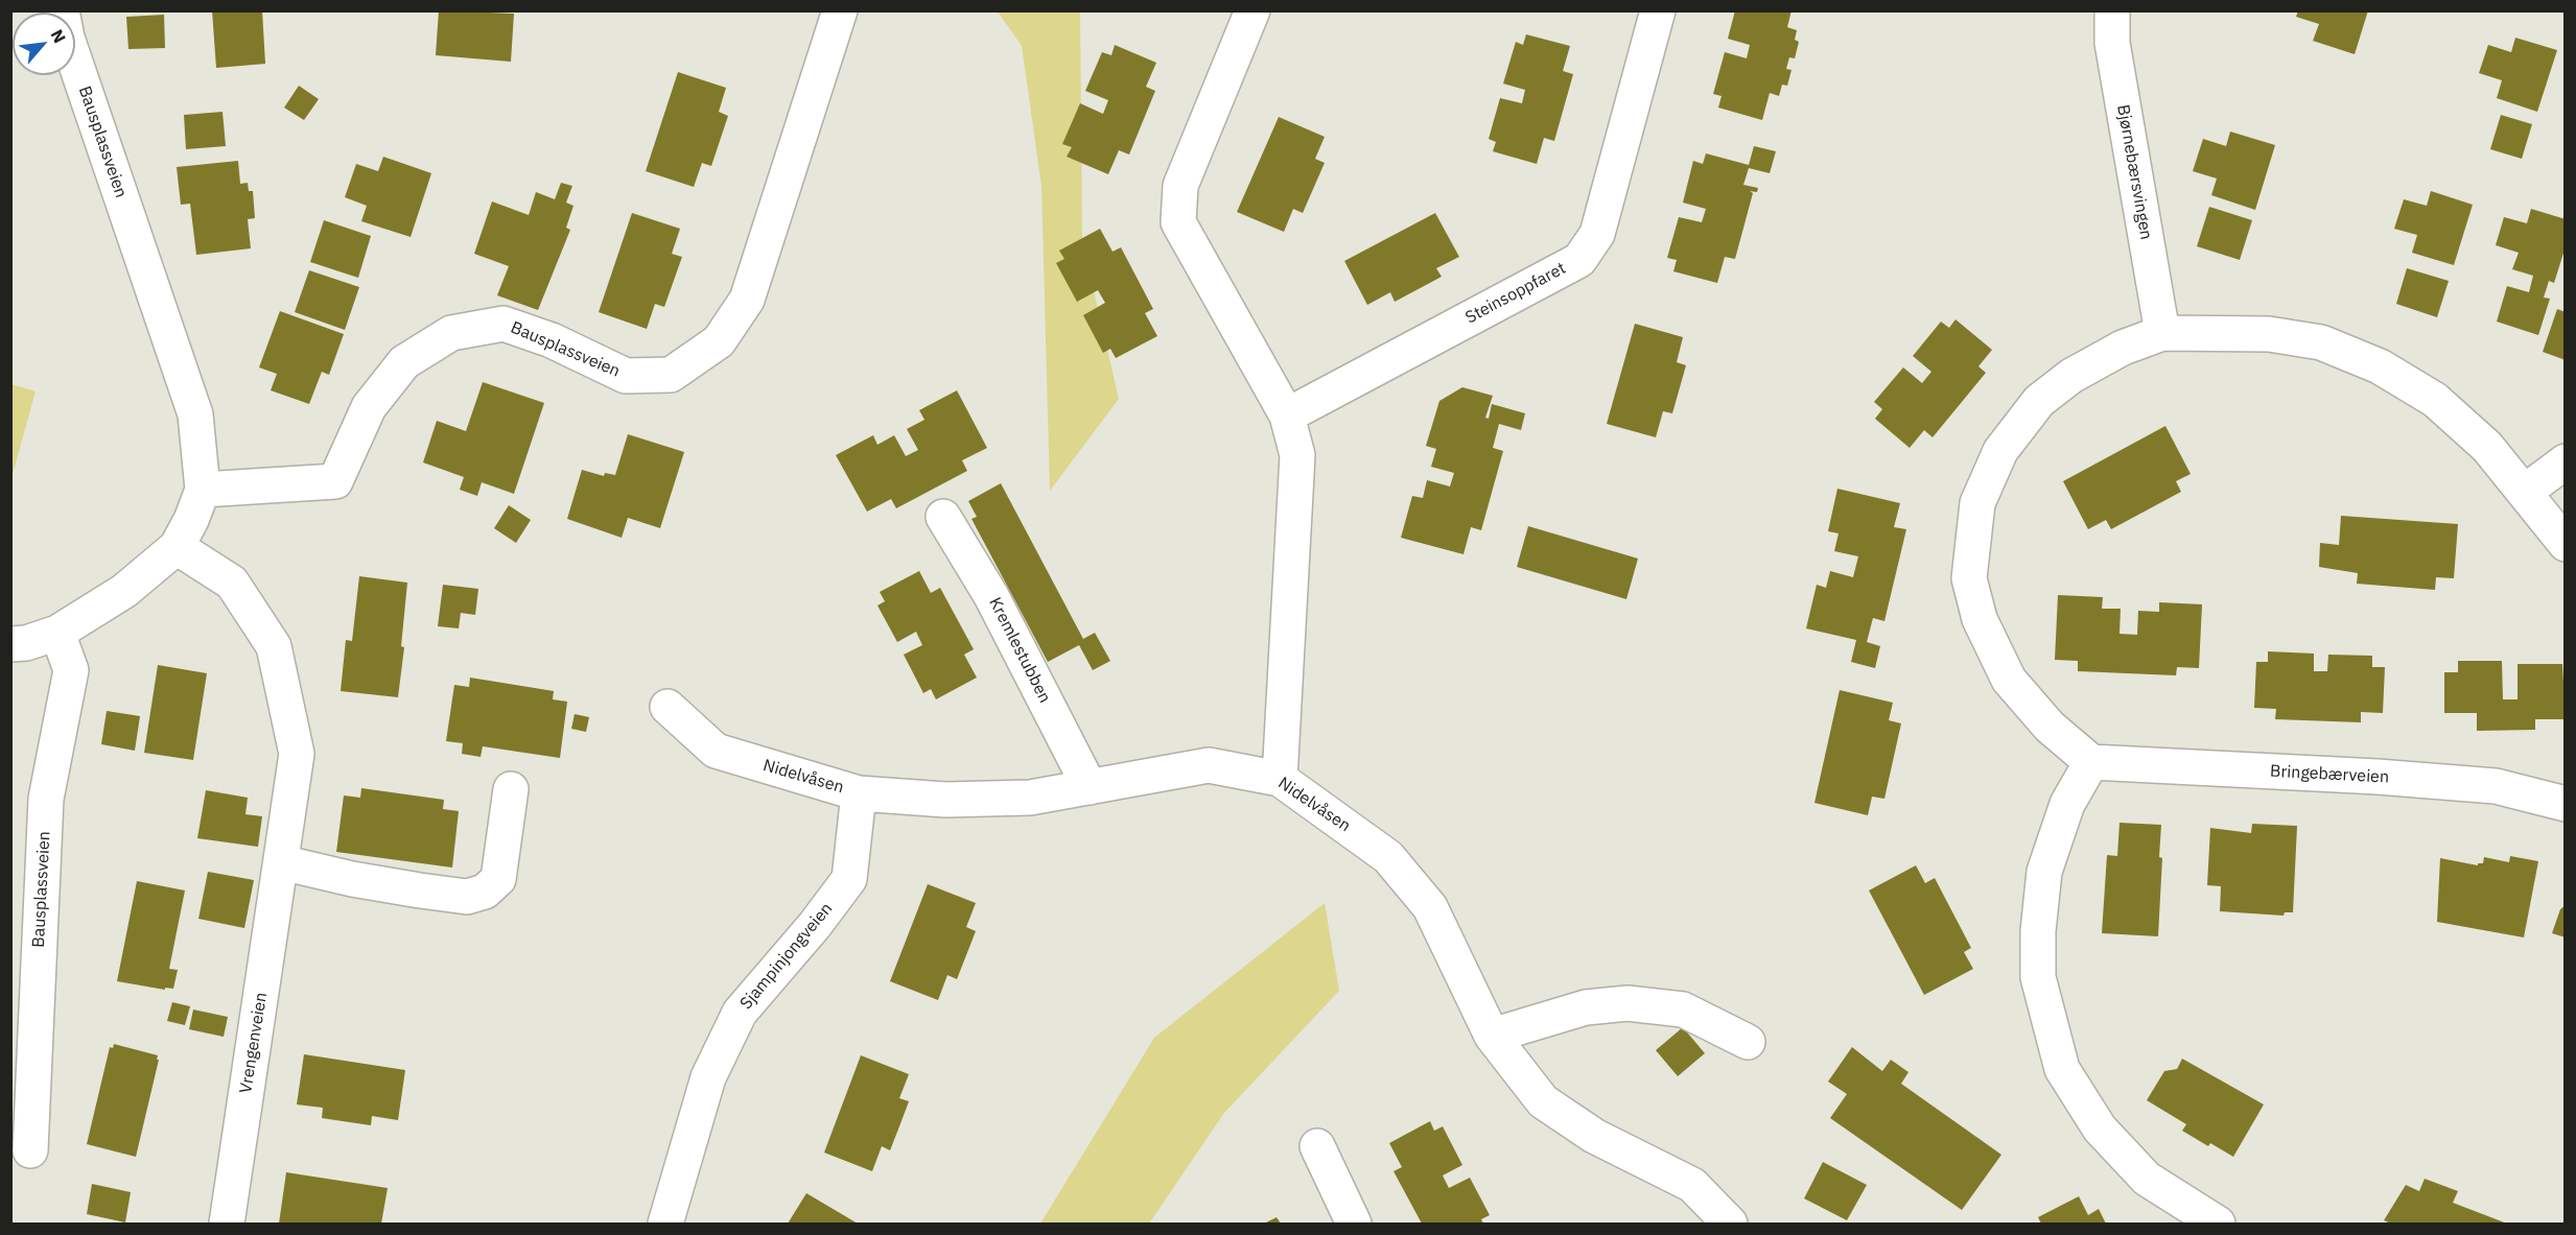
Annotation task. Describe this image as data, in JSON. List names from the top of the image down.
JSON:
{
  "streets": {
    "street": [
      "Bausplassveien",
      "Bjørnebærsvingen",
      "Steinsoppfaret",
      "Kremlestubben",
      "Bringebærveien",
      "Nidelvåsen",
      "Sjampinjongveien",
      "Vrengenveien"
    ]
  },
  "crossings": [
    ["Bausplassveien", "Vrengenveien"],
    ["Kremlestubben", "Nidelvåsen"],
    ["Nidelvåsen", "Sjampinjongveien"]
  ],
  "north": "top right"
}
